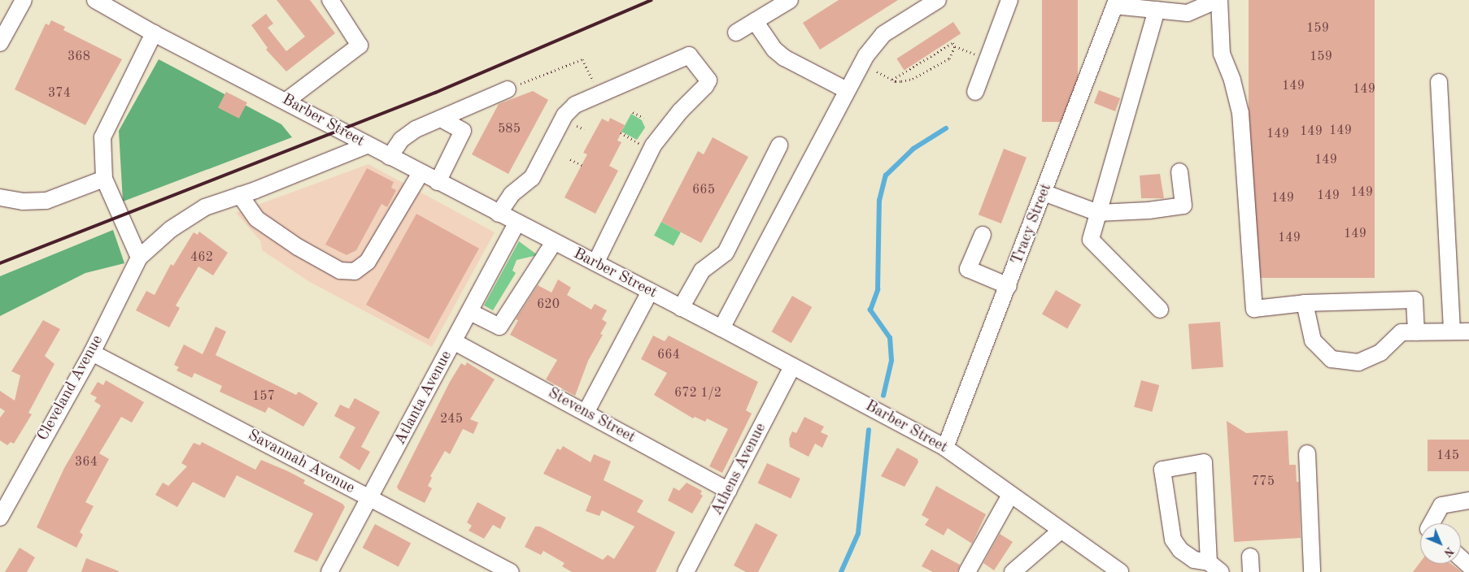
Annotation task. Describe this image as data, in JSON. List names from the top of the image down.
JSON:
{
  "streets": {
    "street": [
      "Barber Street",
      "Tracy Street",
      "Cleveland Avenue",
      "Atlanta Avenue",
      "Stevens Street",
      "Savannah Avenue",
      "Athens Avenue"
    ]
  },
  "crossings": [
    ["Barber Street", "Tracy Street"],
    ["Barber Street", "Cleveland Avenue"],
    ["Barber Street", "Atlanta Avenue"],
    ["Barber Street", "Athens Avenue"],
    ["Cleveland Avenue", "Savannah Avenue"],
    ["Atlanta Avenue", "Stevens Street"],
    ["Atlanta Avenue", "Savannah Avenue"],
    ["Stevens Street", "Athens Avenue"]
  ],
  "house_numbers": [
    "159",
    "368",
    "159",
    "149",
    "149",
    "374",
    "585",
    "149",
    "149",
    "149",
    "149",
    "665",
    "149",
    "149",
    "149",
    "149",
    "149",
    "462",
    "620",
    "664",
    "672 1/2",
    "157",
    "245",
    "145",
    "364",
    "775"
  ],
  "north": "bottom right"
}
